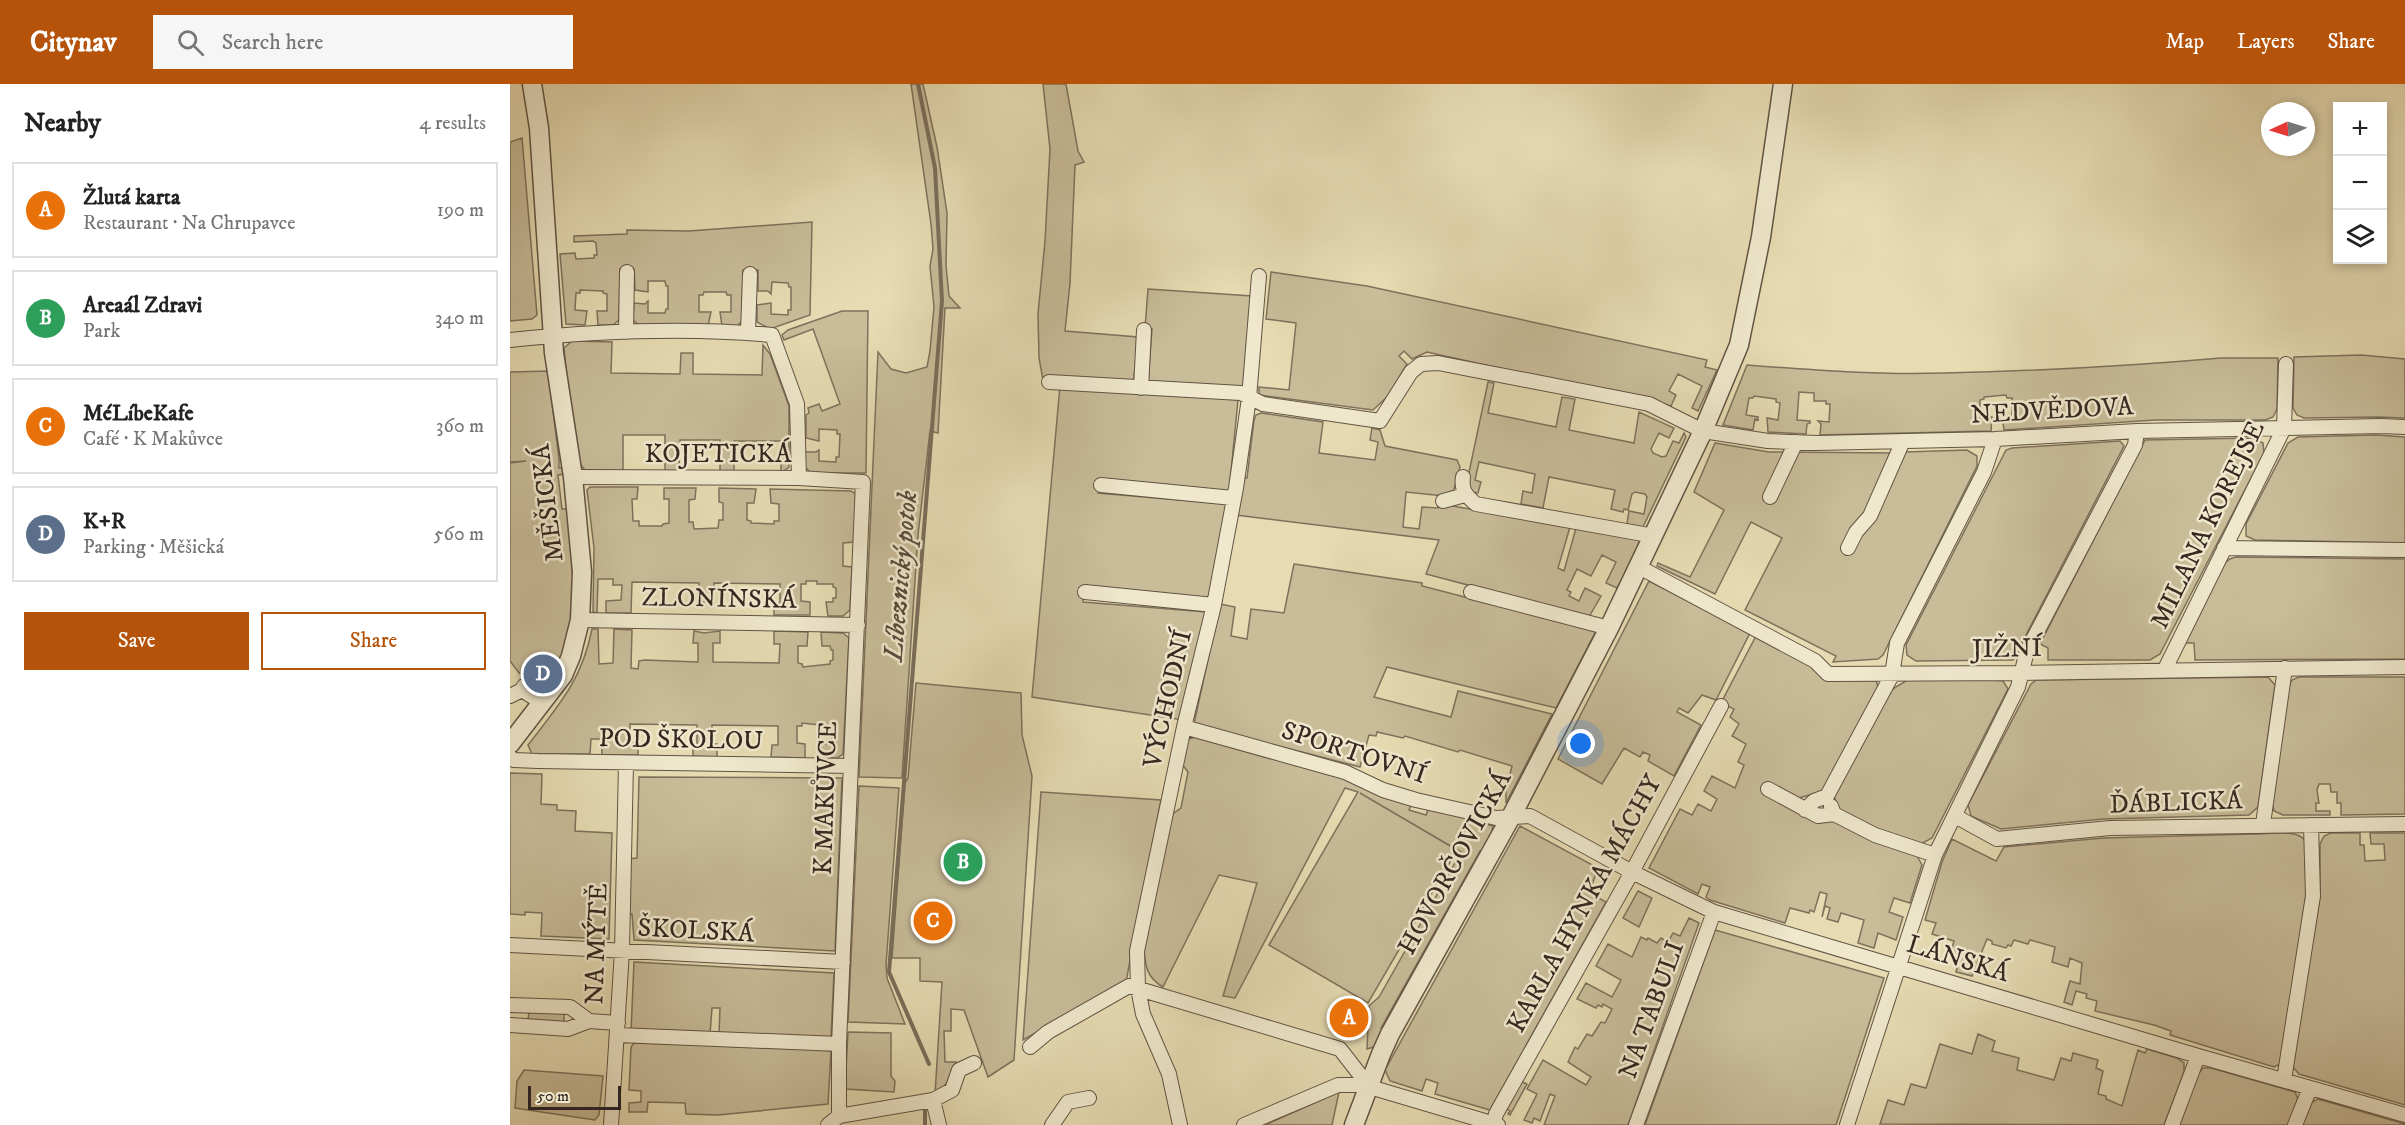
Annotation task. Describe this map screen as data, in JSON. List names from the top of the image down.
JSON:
{
  "streets": {
    "street": [
      "NEDVĚDOVA",
      "KOJETICKÁ",
      "MĚŠICKÁ",
      "MILANA KOREJSE",
      "ZLONÍNSKÁ",
      "JIŽNÍ",
      "VÝCHODNÍ",
      "POD ŠKOLOU",
      "SPORTOVNÍ",
      "K MAKŮVCE",
      "ĎÁBLICKÁ",
      "HOVORČOVICKÁ",
      "KARLA HYNKA MÁCHY",
      "ŠKOLSKÁ",
      "NA MÝTĚ",
      "LÁNSKÁ",
      "NA TABULI"
    ]
  },
  "crossings": [
    ["NEDVĚDOVA", "MILANA KOREJSE"],
    ["NEDVĚDOVA", "VÝCHODNÍ"],
    ["NEDVĚDOVA", "HOVORČOVICKÁ"],
    ["KOJETICKÁ", "MĚŠICKÁ"],
    ["KOJETICKÁ", "K MAKŮVCE"],
    ["MĚŠICKÁ", "ZLONÍNSKÁ"],
    ["MILANA KOREJSE", "JIŽNÍ"],
    ["ZLONÍNSKÁ", "K MAKŮVCE"],
    ["JIŽNÍ", "HOVORČOVICKÁ"],
    ["VÝCHODNÍ", "SPORTOVNÍ"],
    ["POD ŠKOLOU", "K MAKŮVCE"],
    ["POD ŠKOLOU", "NA MÝTĚ"],
    ["SPORTOVNÍ", "HOVORČOVICKÁ"],
    ["SPORTOVNÍ", "LÁNSKÁ"],
    ["K MAKŮVCE", "ŠKOLSKÁ"],
    ["HOVORČOVICKÁ", "LÁNSKÁ"],
    ["KARLA HYNKA MÁCHY", "LÁNSKÁ"],
    ["ŠKOLSKÁ", "NA MÝTĚ"],
    ["LÁNSKÁ", "NA TABULI"]
  ],
  "water": ["Líbeznický potok"],
  "scale_bar": "50 m",
  "north": "left",
  "page": {
    "header": "Citynav",
    "search": "Search here",
    "nav": ["Map", "Layers", "Share"],
    "heading": ["Nearby", "4 results"],
    "map_buttons": ["+", "−"],
    "list": [
      {
        "mark": "A",
        "name": "Žlutá karta",
        "note": "Restaurant · Na Chrupavce",
        "value": "190 m"
      },
      {
        "mark": "B",
        "name": "Areaál Zdravi",
        "note": "Park",
        "value": "340 m"
      },
      {
        "mark": "C",
        "name": "MéLíbeKafe",
        "note": "Café · K Makůvce",
        "value": "360 m"
      },
      {
        "mark": "D",
        "name": "K+R",
        "note": "Parking · Měšická",
        "value": "560 m"
      }
    ],
    "buttons": ["Save", "Share"],
    "pins": [
      "D",
      "B",
      "C",
      "A"
    ],
    "scale": "50 m"
  }
}
